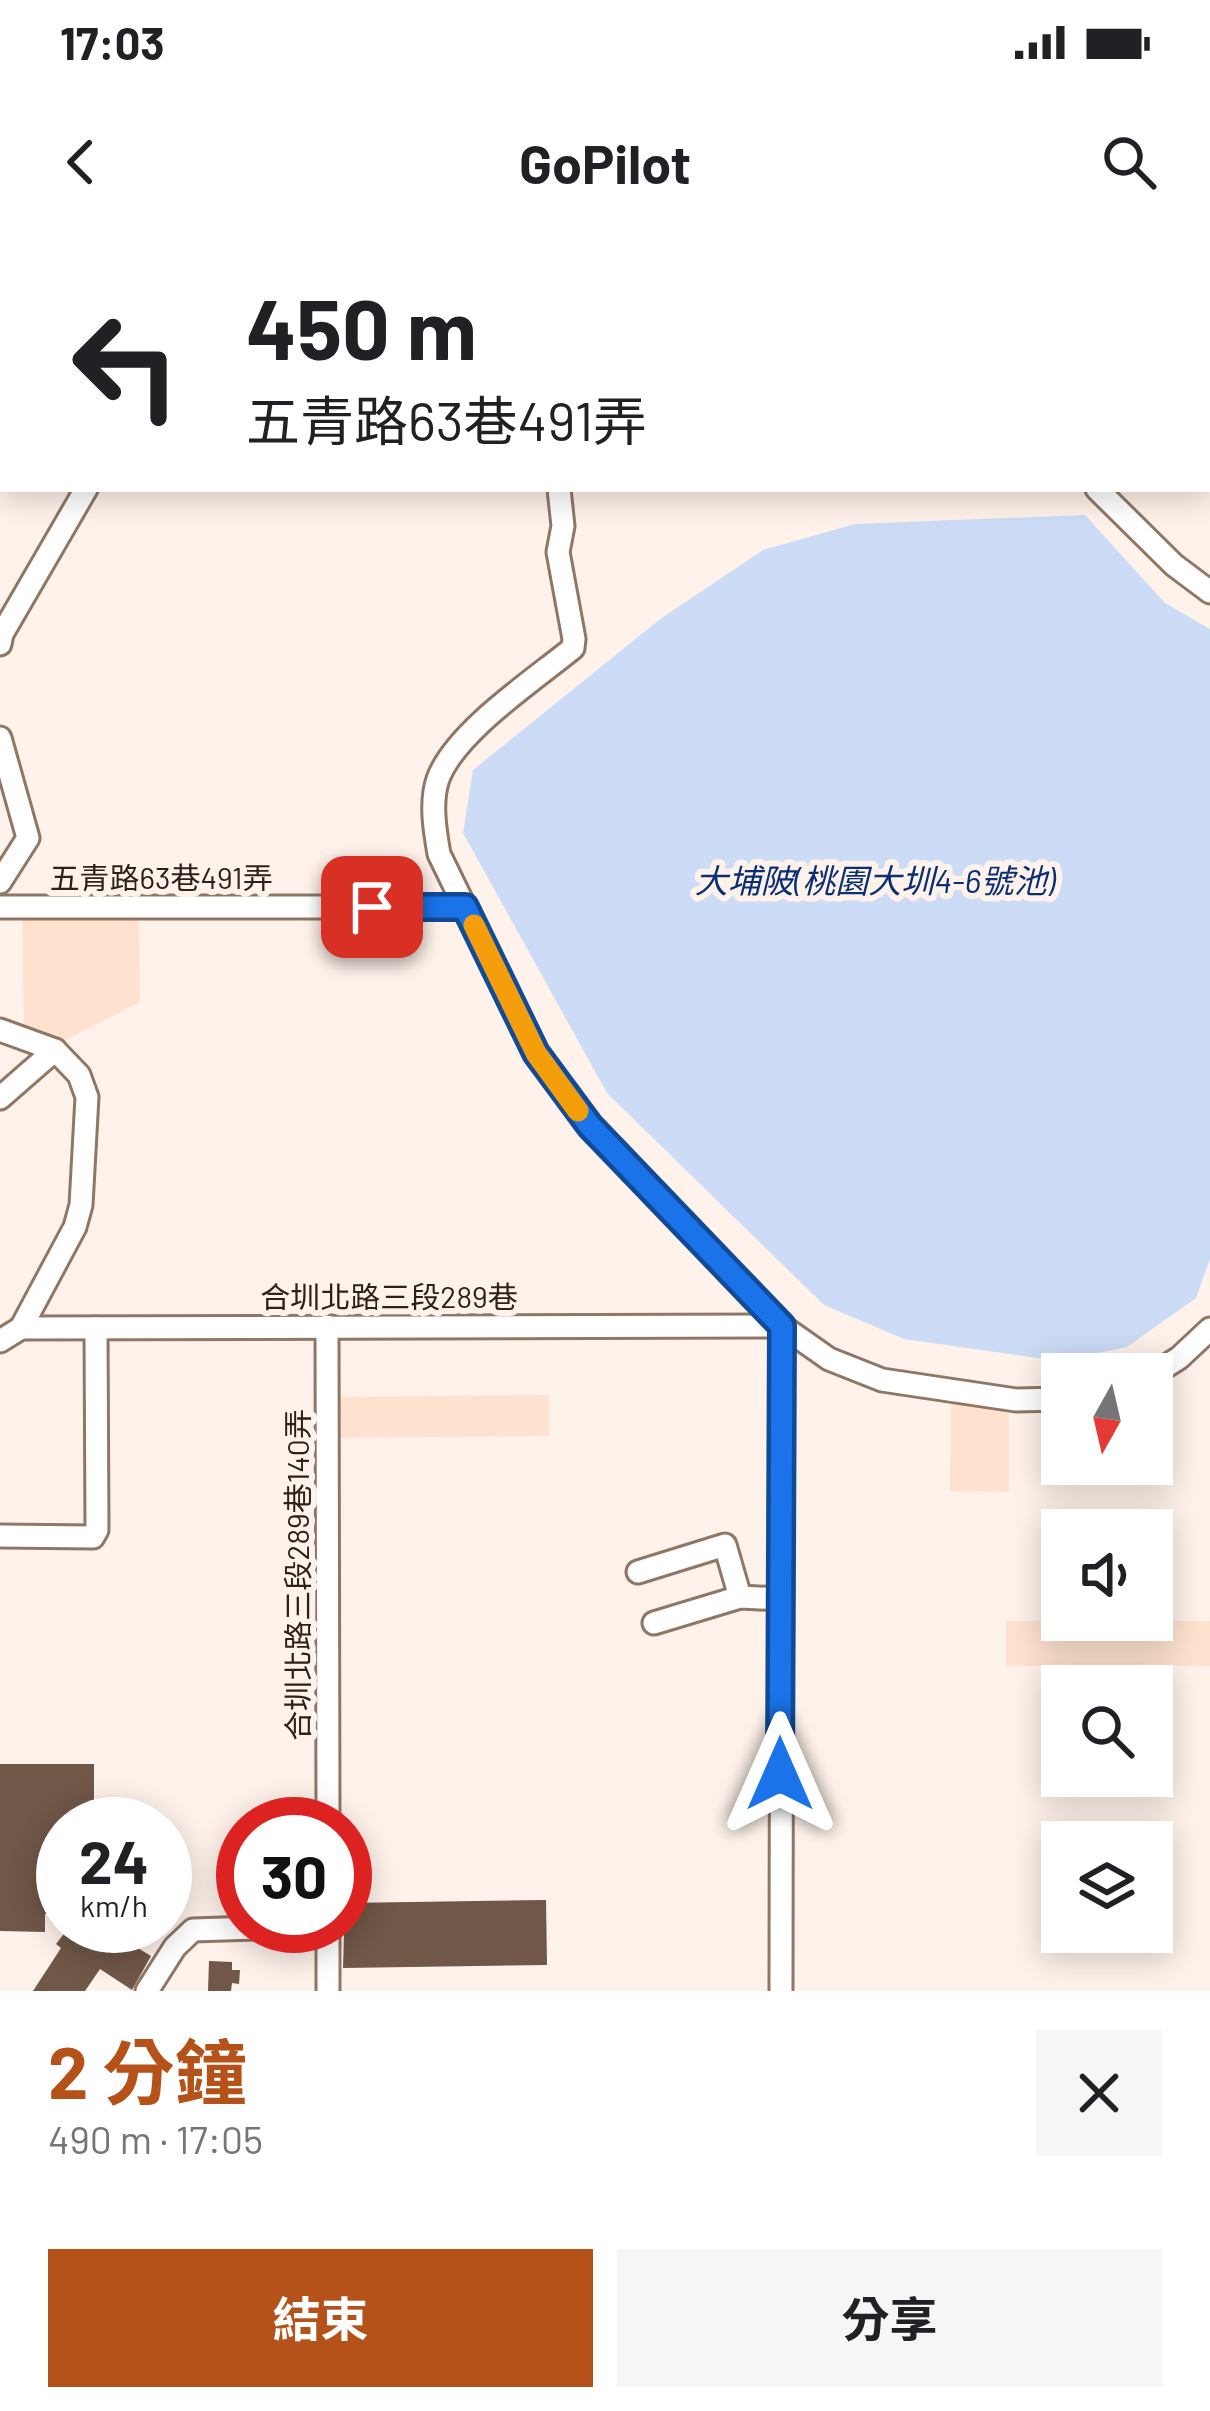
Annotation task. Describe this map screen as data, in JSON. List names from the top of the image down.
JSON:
{
  "streets": {
    "street": ["五青路63巷491弄", "合圳北路三段289巷", "合圳北路三段289巷140弄"]
  },
  "crossings": [
    ["合圳北路三段289巷", "合圳北路三段289巷140弄"]
  ],
  "water": ["大埔陂(桃園大圳4-6號池)"],
  "north": "bottom",
  "page": {
    "status": "17:03",
    "header": "GoPilot",
    "turn": ["450 m", "五青路63巷491弄"],
    "speed": "24 km/h",
    "limit": "30",
    "heading": ["2 分鐘", "490 m · 17:05"],
    "buttons": ["結束", "分享"]
  }
}
